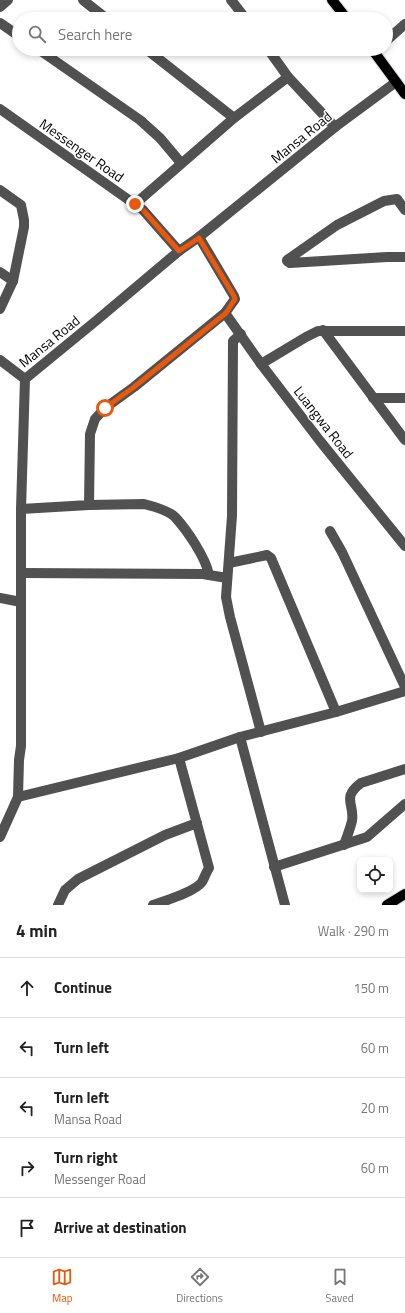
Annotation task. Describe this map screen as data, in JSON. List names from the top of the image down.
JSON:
{
  "streets": {
    "street": ["Mansa Road", "Messenger Road", "Luangwa Road"]
  },
  "crossings": [
    ["Mansa Road", "Messenger Road"]
  ],
  "page": {
    "search": "Search here",
    "heading": ["4 min", "Walk · 290 m"],
    "list": [
      ["Continue", "150 m"],
      ["Turn left", "60 m"],
      ["Turn left", "Mansa Road", "20 m"],
      ["Turn right", "Messenger Road", "60 m"],
      "Arrive at destination"
    ],
    "nav": ["Map", "Directions", "Saved"]
  }
}
